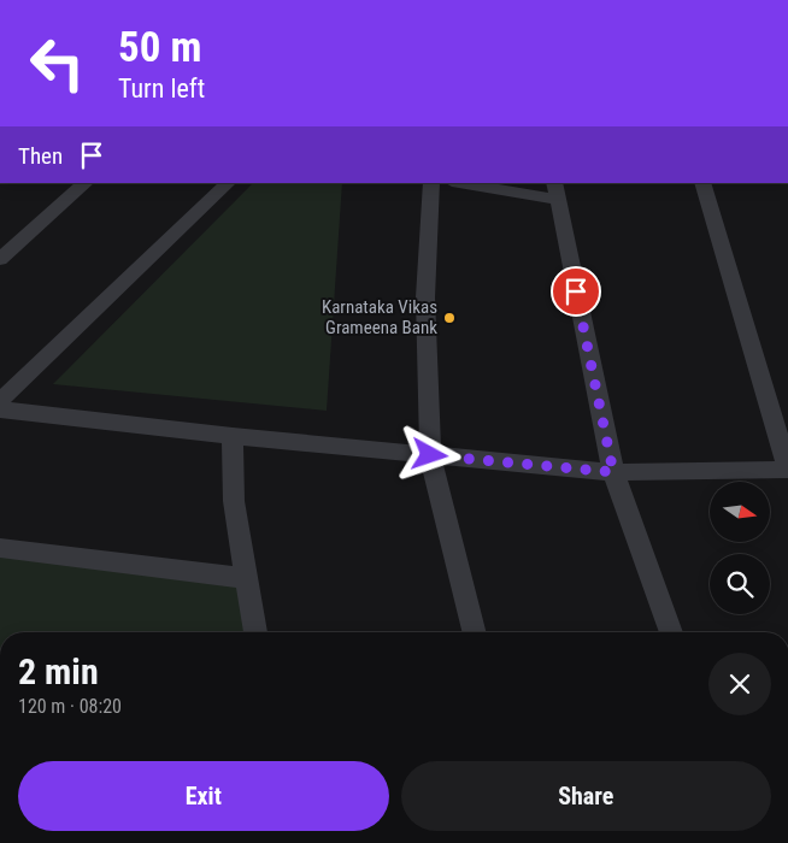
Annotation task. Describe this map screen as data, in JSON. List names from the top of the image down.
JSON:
{
  "places": ["Karnataka Vikas Grameena Bank"],
  "north": "right",
  "page": {
    "turn": ["50 m", "Turn left"],
    "then": "Then",
    "heading": ["2 min", "120 m · 08:20"],
    "buttons": ["Exit", "Share"]
  }
}
